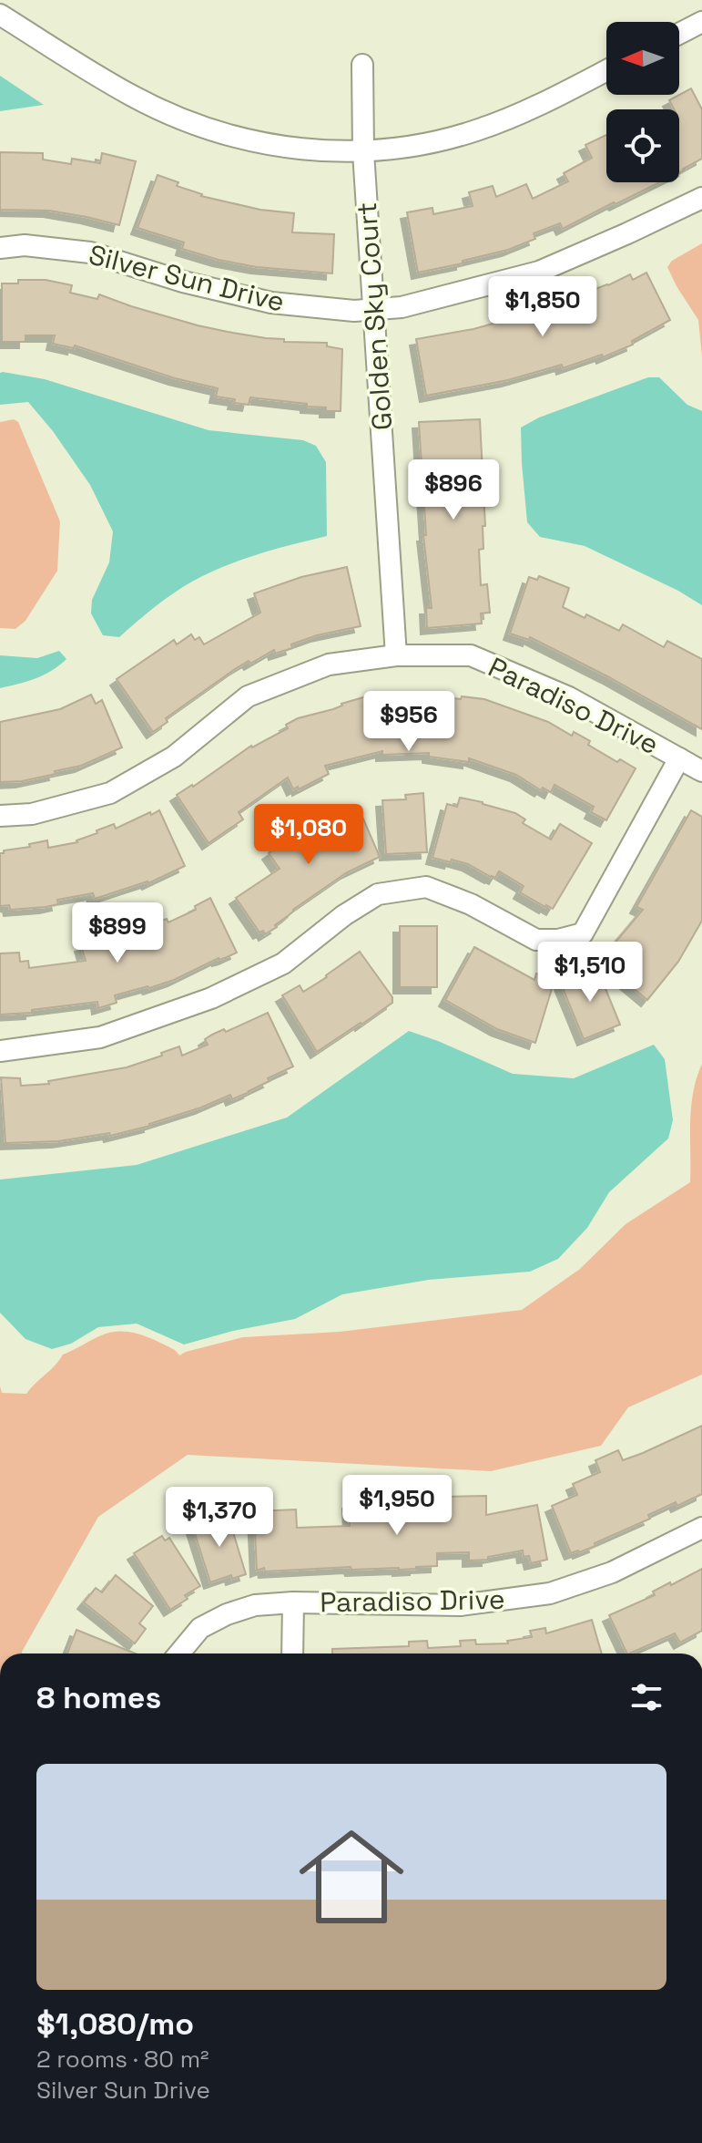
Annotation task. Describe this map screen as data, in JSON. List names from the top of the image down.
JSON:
{
  "streets": {
    "street": ["Silver Sun Drive", "Golden Sky Court", "Paradiso Drive"]
  },
  "crossings": [
    ["Silver Sun Drive", "Golden Sky Court"],
    ["Golden Sky Court", "Paradiso Drive"]
  ],
  "north": "left",
  "page": {
    "price": [
      "$1,850",
      "$896",
      "$956",
      "$1,080",
      "$899",
      "$1,510",
      "$1,950",
      "$1,370"
    ],
    "heading": "8 homes",
    "list": [
      {
        "name": "$1,080/mo",
        "note": "2 rooms · 80 m² · Silver Sun Drive"
      }
    ]
  }
}
